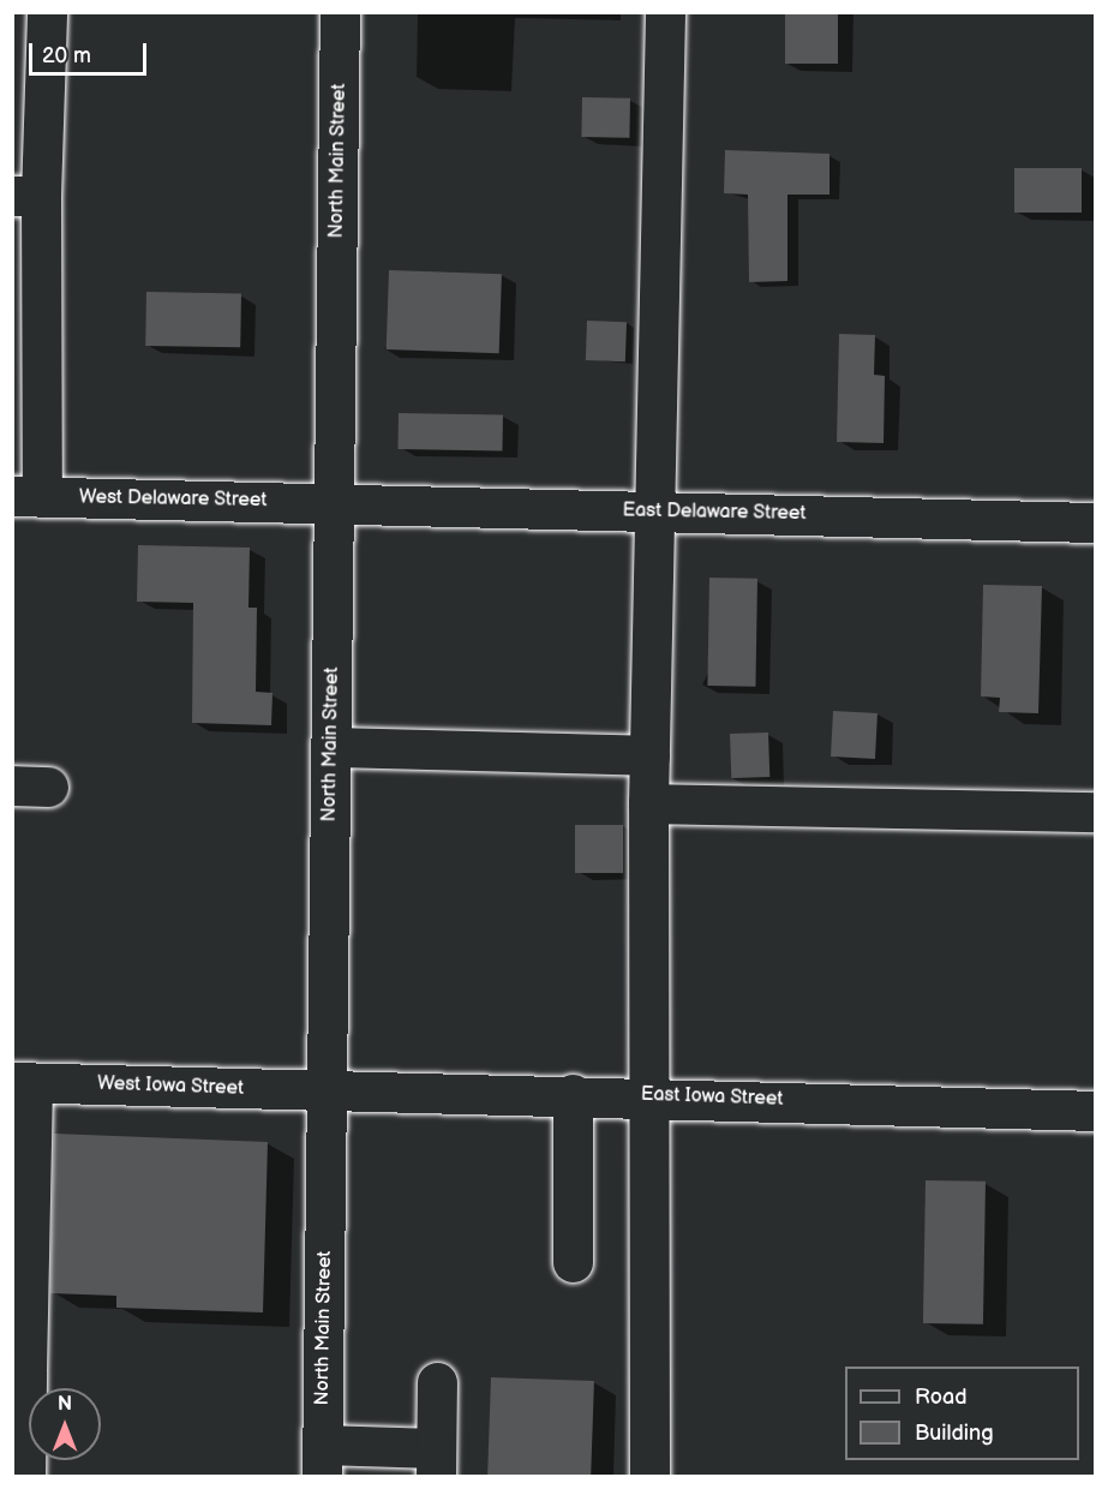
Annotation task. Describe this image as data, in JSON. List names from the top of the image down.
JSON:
{
  "streets": {
    "street": [
      "North Main Street",
      "West Delaware Street",
      "East Delaware Street",
      "West Iowa Street",
      "East Iowa Street"
    ]
  },
  "crossings": [
    ["North Main Street", "West Delaware Street"],
    ["North Main Street", "East Delaware Street"],
    ["North Main Street", "West Iowa Street"],
    ["North Main Street", "East Iowa Street"],
    ["West Delaware Street", "East Delaware Street"],
    ["West Iowa Street", "East Iowa Street"]
  ],
  "legend": ["Road", "Building"],
  "scale_bar": "20 m",
  "north": "top"
}
